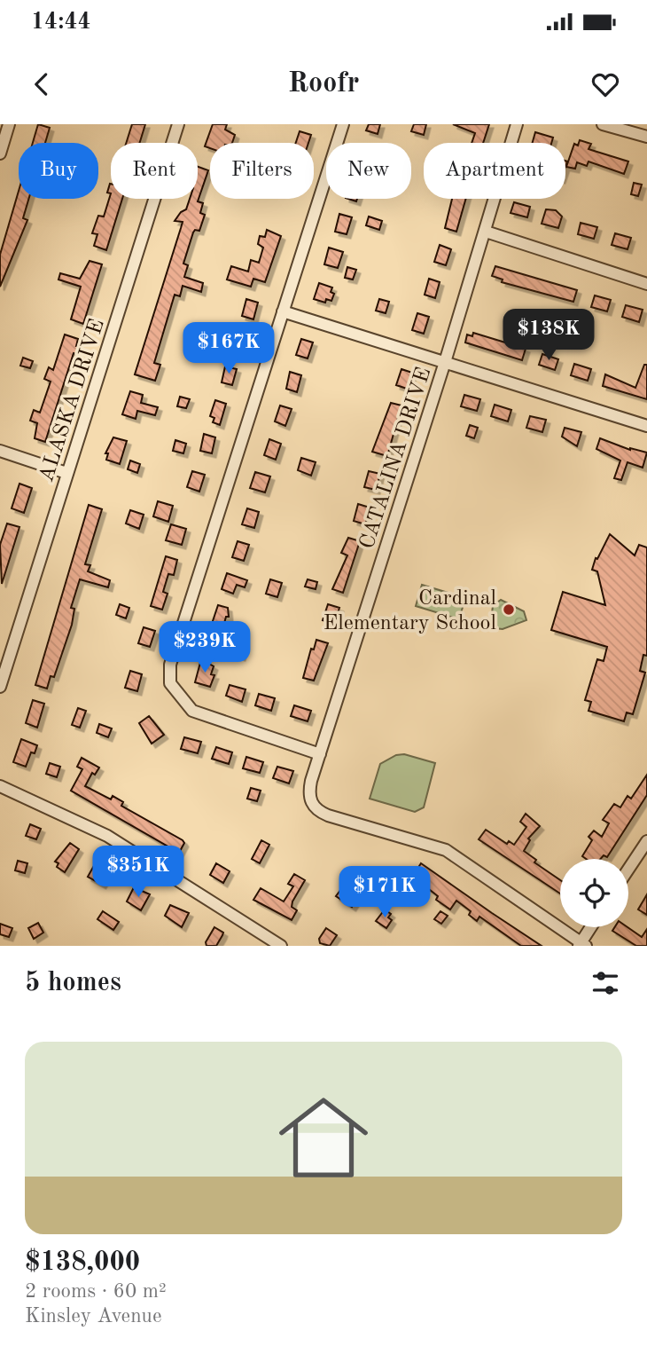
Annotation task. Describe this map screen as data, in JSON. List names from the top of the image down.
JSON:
{
  "streets": {
    "street": ["ALASKA DRIVE", "CATALINA DRIVE"]
  },
  "places": ["Cardinal Elementary School"],
  "page": {
    "status": "14:44",
    "header": "Roofr",
    "chip": [
      "Buy",
      "Rent",
      "Filters",
      "New",
      "Apartment"
    ],
    "price": [
      "$138K",
      "$167K",
      "$239K",
      "$351K",
      "$171K"
    ],
    "heading": "5 homes",
    "list": [
      {
        "name": "$138,000",
        "note": "2 rooms · 60 m² · Kinsley Avenue"
      }
    ]
  }
}
